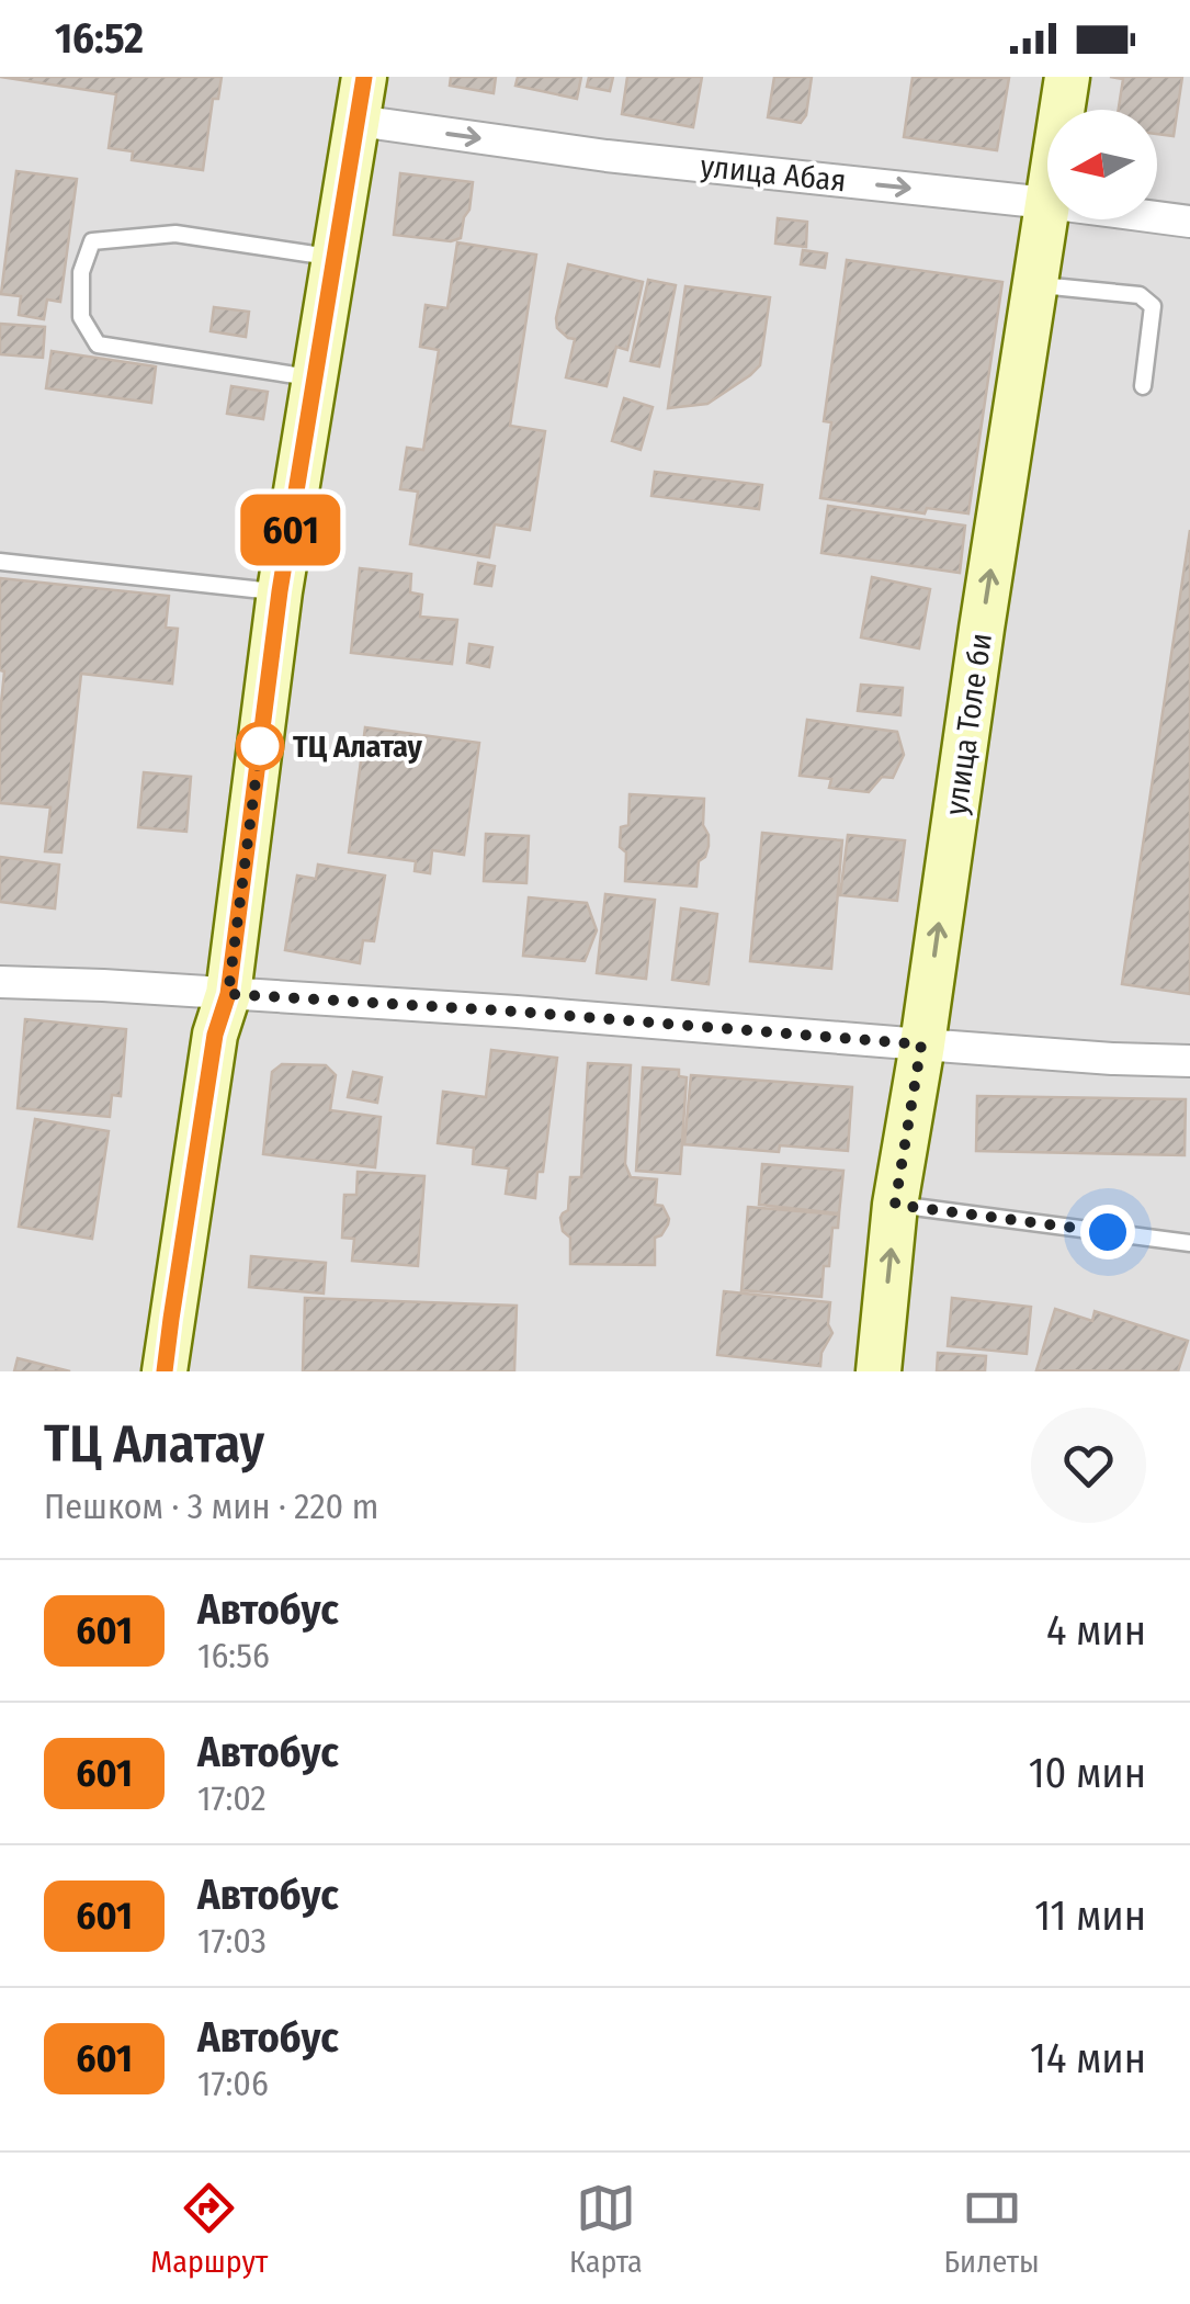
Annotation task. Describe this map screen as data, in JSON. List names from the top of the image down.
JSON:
{
  "streets": {
    "main road": ["улица Толе би"],
    "street": ["улица Абая"]
  },
  "crossings": [
    ["улица Абая", "улица Толе би"]
  ],
  "one_way": ["улица Абая", "улица Толе би"],
  "places": ["ТЦ Алатау"],
  "lines": ["bus line 601"],
  "north": "left",
  "page": {
    "status": "16:52",
    "on_map": "601",
    "heading": ["ТЦ Алатау", "Пешком · 3 мин · 220 m"],
    "list": [
      {
        "mark": "601",
        "name": "Автобус",
        "note": "16:56",
        "value": "4 мин"
      },
      {
        "mark": "601",
        "name": "Автобус",
        "note": "17:02",
        "value": "10 мин"
      },
      {
        "mark": "601",
        "name": "Автобус",
        "note": "17:03",
        "value": "11 мин"
      },
      {
        "mark": "601",
        "name": "Автобус",
        "note": "17:06",
        "value": "14 мин"
      }
    ],
    "tabs": ["Маршрут", "Карта", "Билеты"]
  }
}
